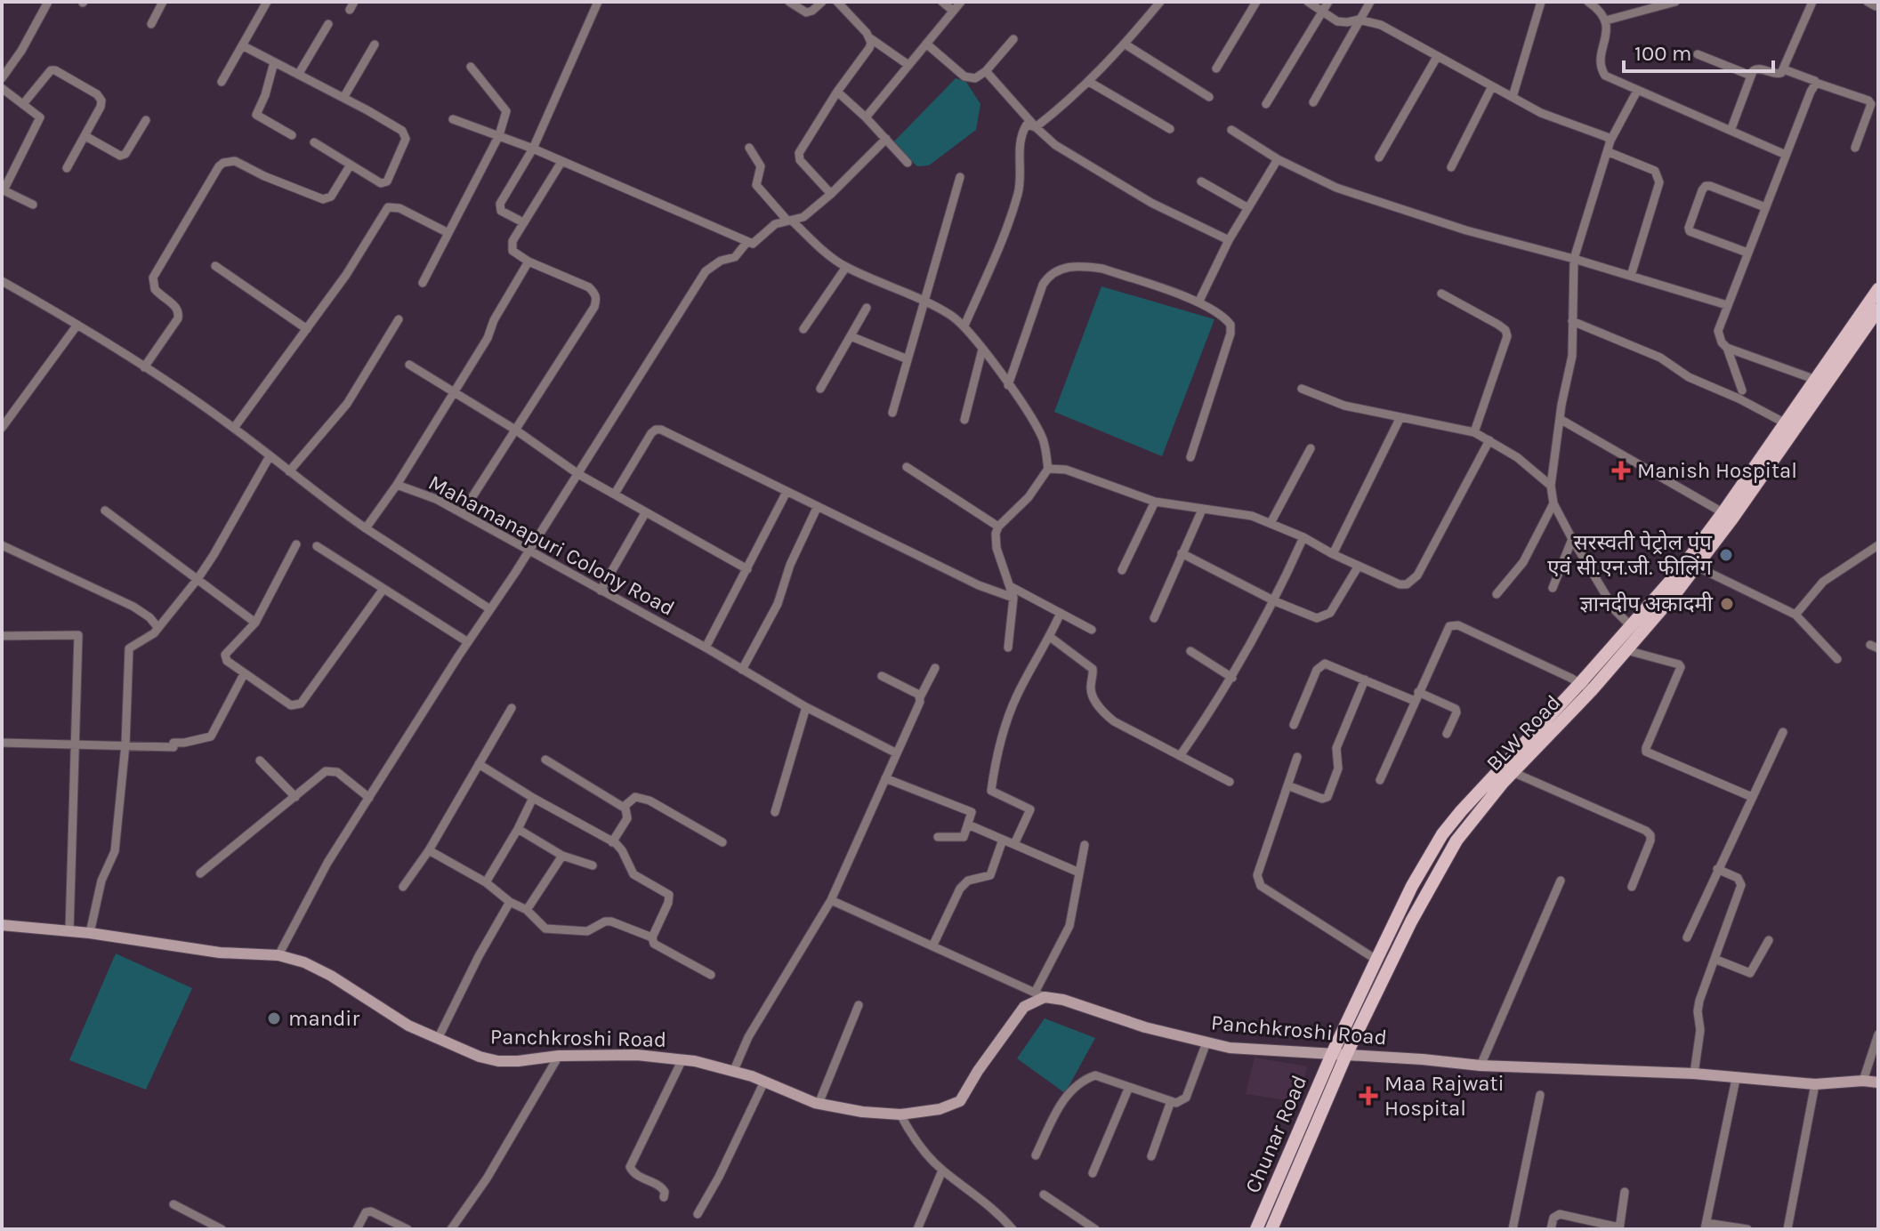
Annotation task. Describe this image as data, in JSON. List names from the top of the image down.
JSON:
{
  "streets": {
    "main road": ["BLW Road", "Chunar Road"],
    "street": ["Mahamanapuri Colony Road", "Panchkroshi Road"]
  },
  "crossings": [
    ["BLW Road", "Panchkroshi Road"],
    ["BLW Road", "Chunar Road"],
    ["Panchkroshi Road", "Chunar Road"]
  ],
  "places": {
    "health": ["Manish Hospital", "Maa Rajwati Hospital"],
    "other": ["सरस्वती पेट्रोल पंप एवं सी.एन.जी. फीलिंग", "ज्ञानदीप अकादमी", "mandir"]
  },
  "scale_bar": "100 m"
}
